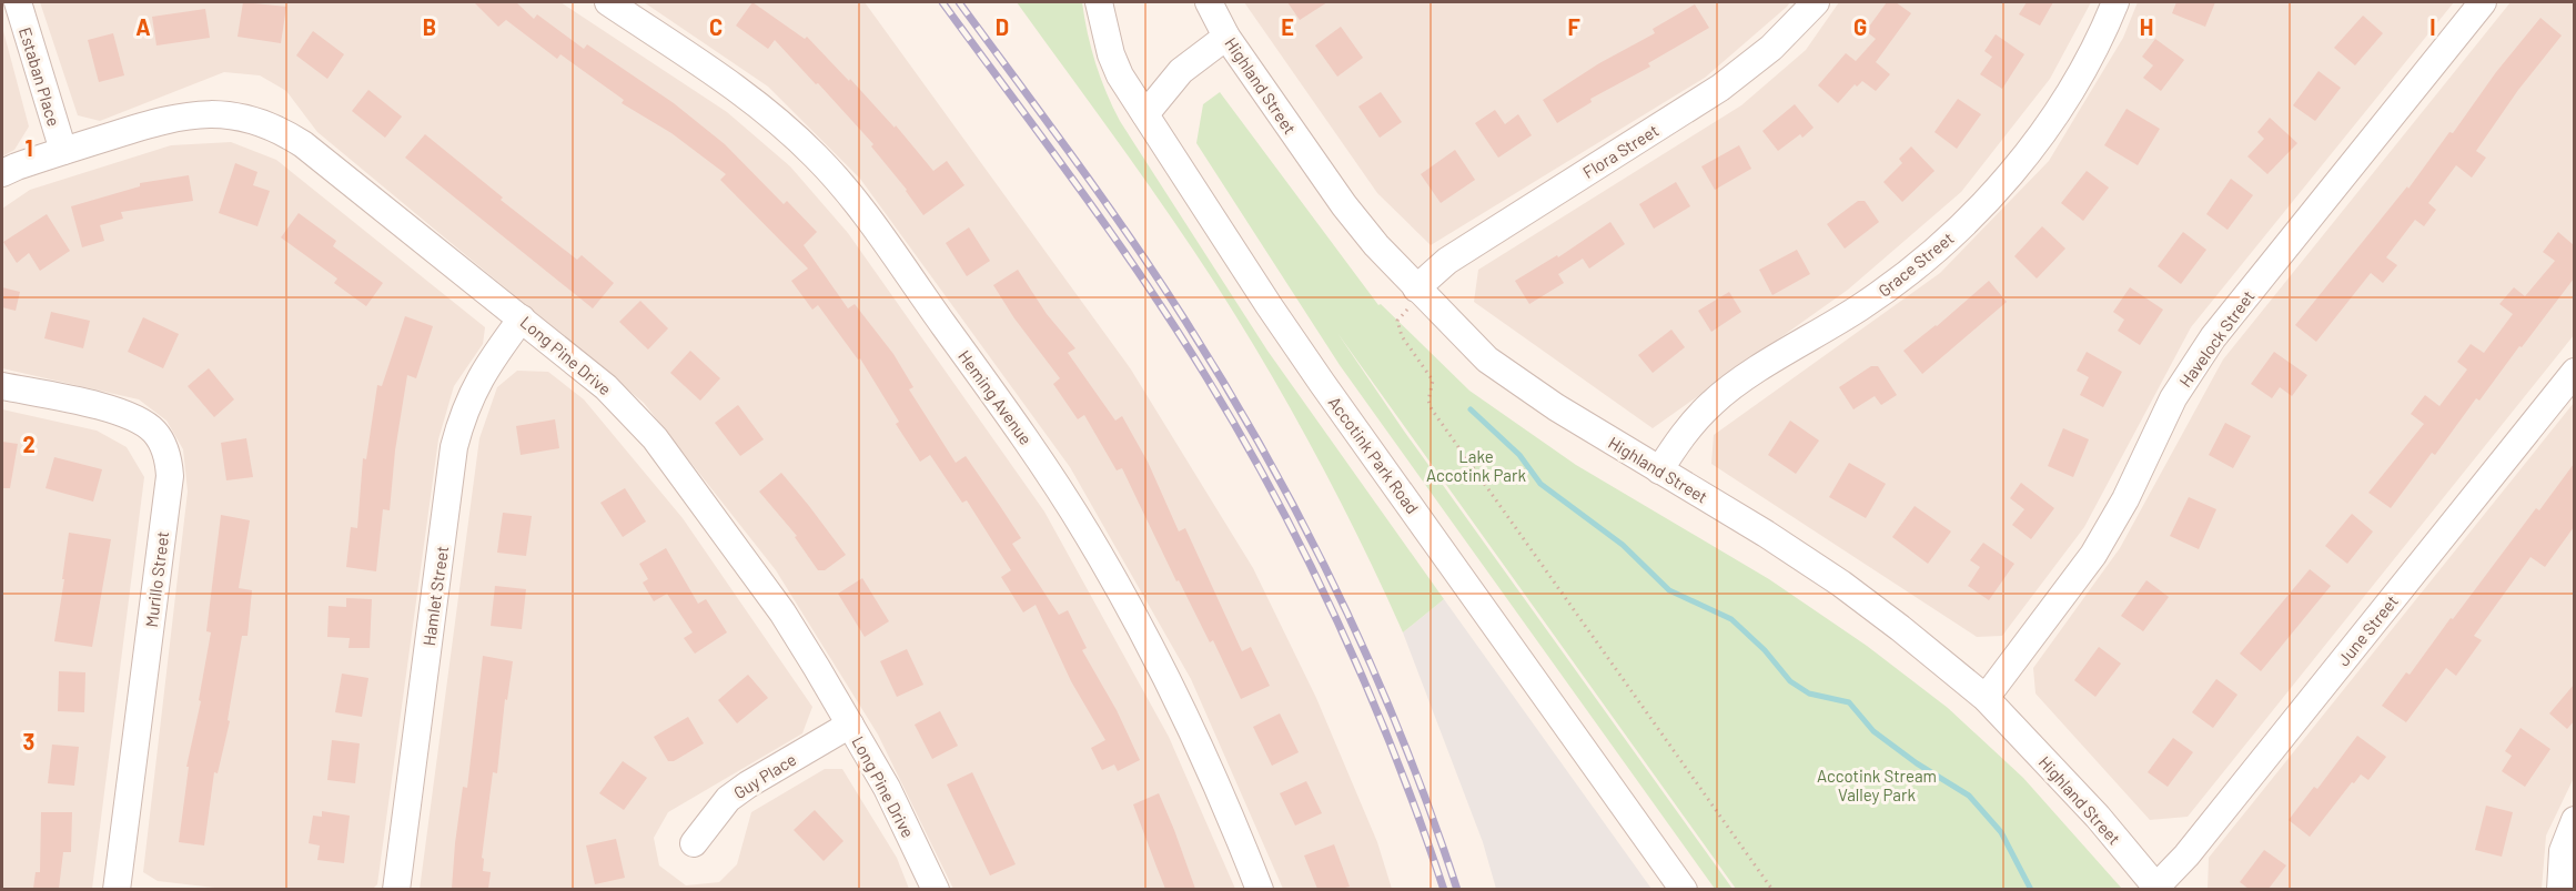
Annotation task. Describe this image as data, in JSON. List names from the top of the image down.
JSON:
{
  "streets": {
    "street": [
      "Estaban Place",
      "Highland Street",
      "Flora Street",
      "Grace Street",
      "Havelock Street",
      "Long Pine Drive",
      "Heming Avenue",
      "Accotink Park Road",
      "Murillo Street",
      "Hamlet Street",
      "June Street",
      "Guy Place"
    ]
  },
  "crossings": [
    ["Estaban Place", "Long Pine Drive"],
    ["Highland Street", "Flora Street"],
    ["Highland Street", "Grace Street"],
    ["Highland Street", "Havelock Street"],
    ["Highland Street", "June Street"],
    ["Long Pine Drive", "Hamlet Street"],
    ["Long Pine Drive", "Guy Place"]
  ],
  "parks": ["Lake Accotink Park", "Accotink Stream Valley Park"],
  "grid": {
    "columns": [
      "A",
      "B",
      "C",
      "D",
      "E",
      "F",
      "G",
      "H",
      "I"
    ],
    "rows": ["1", "2", "3"]
  }
}
